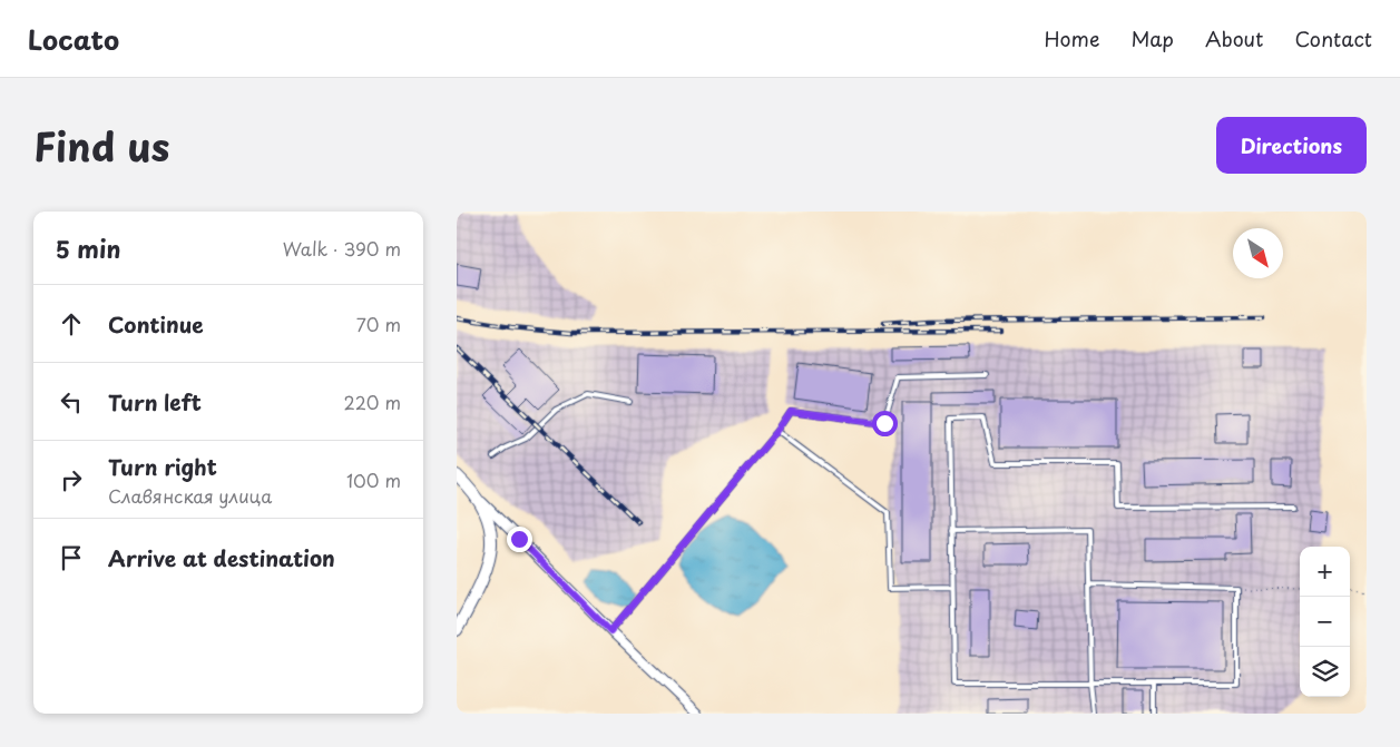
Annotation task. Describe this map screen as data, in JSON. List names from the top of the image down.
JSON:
{
  "north": "bottom right",
  "page": {
    "header": "Locato",
    "nav": [
      "Home",
      "Map",
      "About",
      "Contact"
    ],
    "title": "Find us",
    "buttons": "Directions",
    "heading": ["5 min", "Walk · 390 m"],
    "list": [
      ["Continue", "70 m"],
      ["Turn left", "220 m"],
      ["Turn right", "Славянская улица", "100 m"],
      "Arrive at destination"
    ],
    "map_buttons": ["+", "−"]
  }
}
